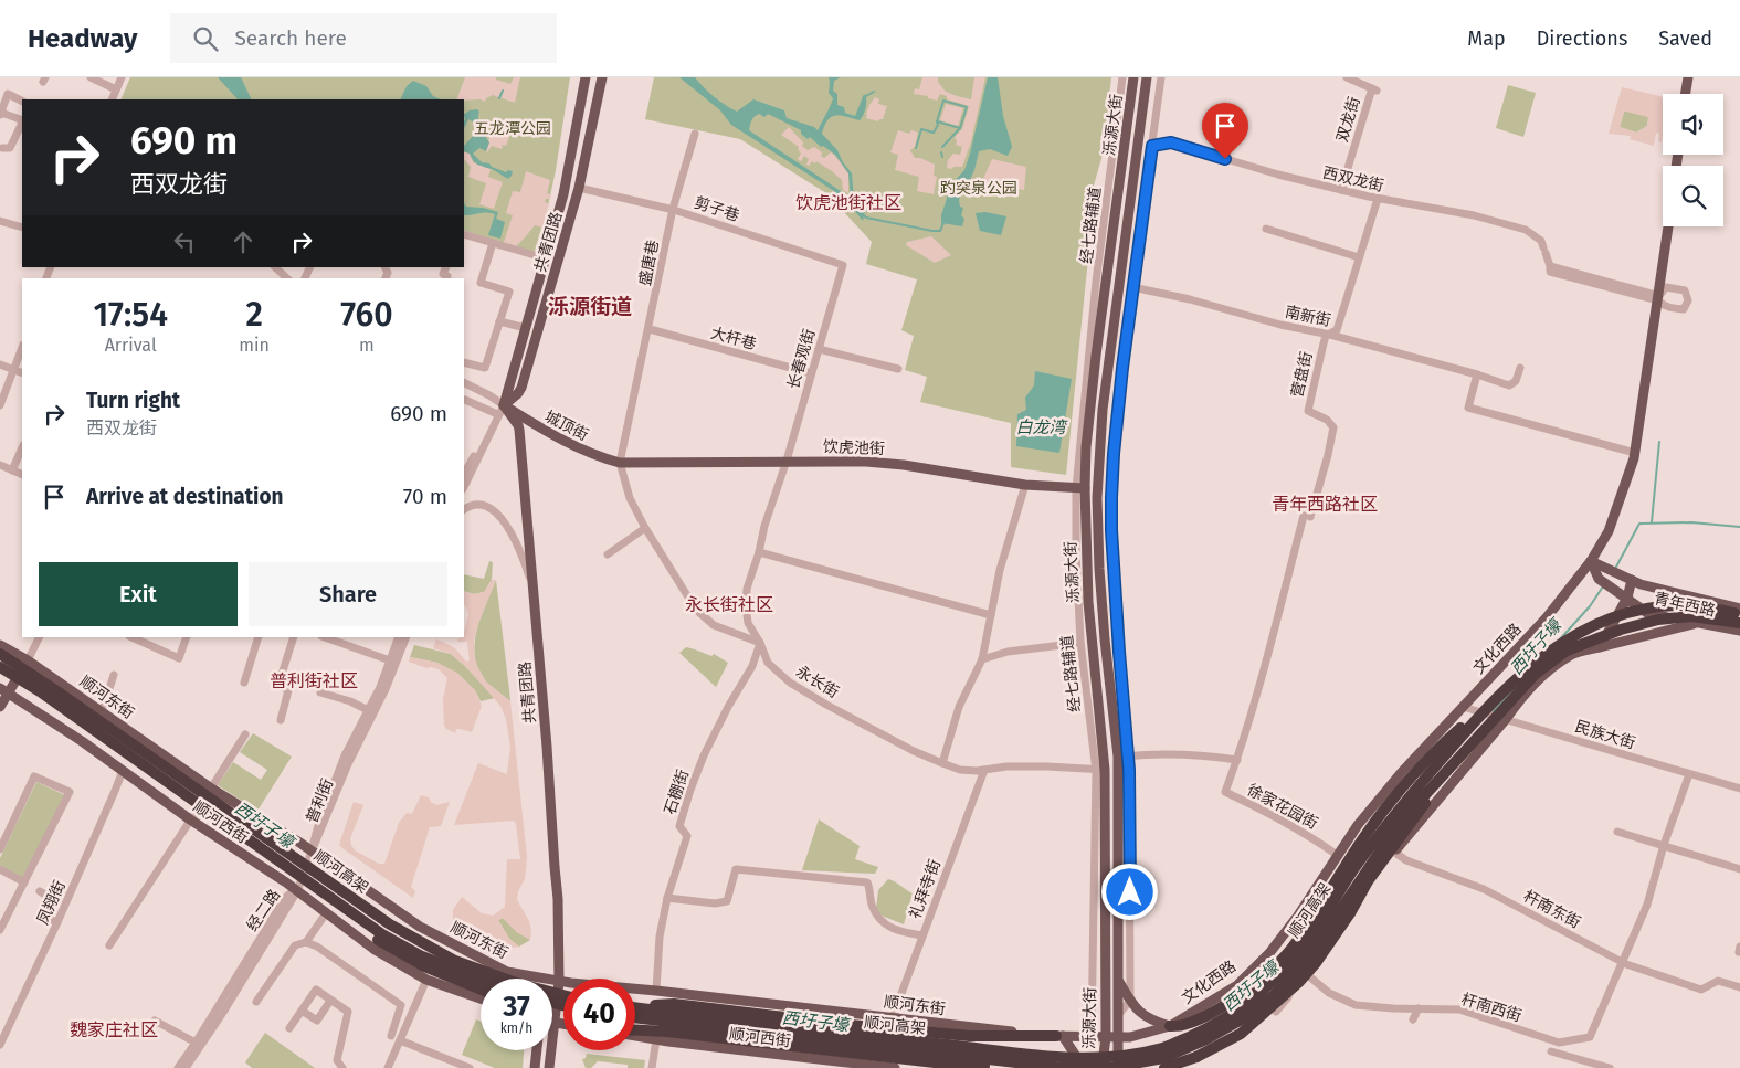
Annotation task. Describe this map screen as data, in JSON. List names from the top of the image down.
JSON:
{
  "streets": {
    "highway": ["顺河高架"],
    "main road": [
      "泺源大街",
      "共青团路",
      "城顶街",
      "饮虎池街",
      "青年西路",
      "文化西路",
      "顺河东街",
      "顺河西街"
    ],
    "street": [
      "双龙街",
      "西双龙街",
      "剪子巷",
      "经七路辅道",
      "盛唐巷",
      "南新街",
      "大杆巷",
      "长春观街",
      "营盘街",
      "永长街",
      "民族大街",
      "石棚街",
      "普利街",
      "徐家花园街",
      "礼拜寺街",
      "凤翔街",
      "杆南东街",
      "经二路",
      "杆南西街"
    ]
  },
  "crossings": [
    ["双龙街", "西双龙街"],
    ["泺源大街", "经七路辅道"],
    ["泺源大街", "饮虎池街"],
    ["泺源大街", "永长街"],
    ["泺源大街", "顺河东街"],
    ["西双龙街", "营盘街"],
    ["西双龙街", "文化西路"],
    ["剪子巷", "共青团路"],
    ["剪子巷", "盛唐巷"],
    ["剪子巷", "长春观街"],
    ["经七路辅道", "饮虎池街"],
    ["经七路辅道", "永长街"],
    ["经七路辅道", "顺河东街"],
    ["共青团路", "城顶街"],
    ["共青团路", "顺河东街"],
    ["盛唐巷", "大杆巷"],
    ["盛唐巷", "城顶街"],
    ["盛唐巷", "饮虎池街"],
    ["南新街", "营盘街"],
    ["大杆巷", "长春观街"],
    ["长春观街", "饮虎池街"],
    ["长春观街", "永长街"],
    ["营盘街", "徐家花园街"],
    ["城顶街", "饮虎池街"],
    ["青年西路", "文化西路"],
    ["文化西路", "顺河东街"],
    ["文化西路", "民族大街"],
    ["文化西路", "徐家花园街"],
    ["文化西路", "杆南东街"],
    ["永长街", "石棚街"],
    ["永长街", "礼拜寺街"],
    ["顺河东街", "石棚街"],
    ["顺河东街", "普利街"],
    ["顺河东街", "顺河高架"],
    ["顺河东街", "礼拜寺街"],
    ["顺河西街", "凤翔街"],
    ["顺河西街", "经二路"],
    ["杆南东街", "杆南西街"]
  ],
  "districts": [
    "饮虎池街社区",
    "泺源街道",
    "青年西路社区",
    "永长街社区",
    "普利街社区",
    "魏家庄社区"
  ],
  "water": ["白龙湾", "西圩子壕"],
  "parks": ["五龙潭公园", "趵突泉公园"],
  "page": {
    "header": "Headway",
    "search": "Search here",
    "nav": ["Map", "Directions", "Saved"],
    "turn": ["690 m", "西双龙街"],
    "eta": [
      "17:54",
      "Arrival",
      "2",
      "min",
      "760",
      "m"
    ],
    "list": [
      {
        "name": "Turn right",
        "note": "西双龙街",
        "value": "690 m"
      },
      {
        "name": "Arrive at destination",
        "value": "70 m"
      }
    ],
    "buttons": ["Exit", "Share"],
    "speed": "37 km/h",
    "limit": "40"
  }
}
